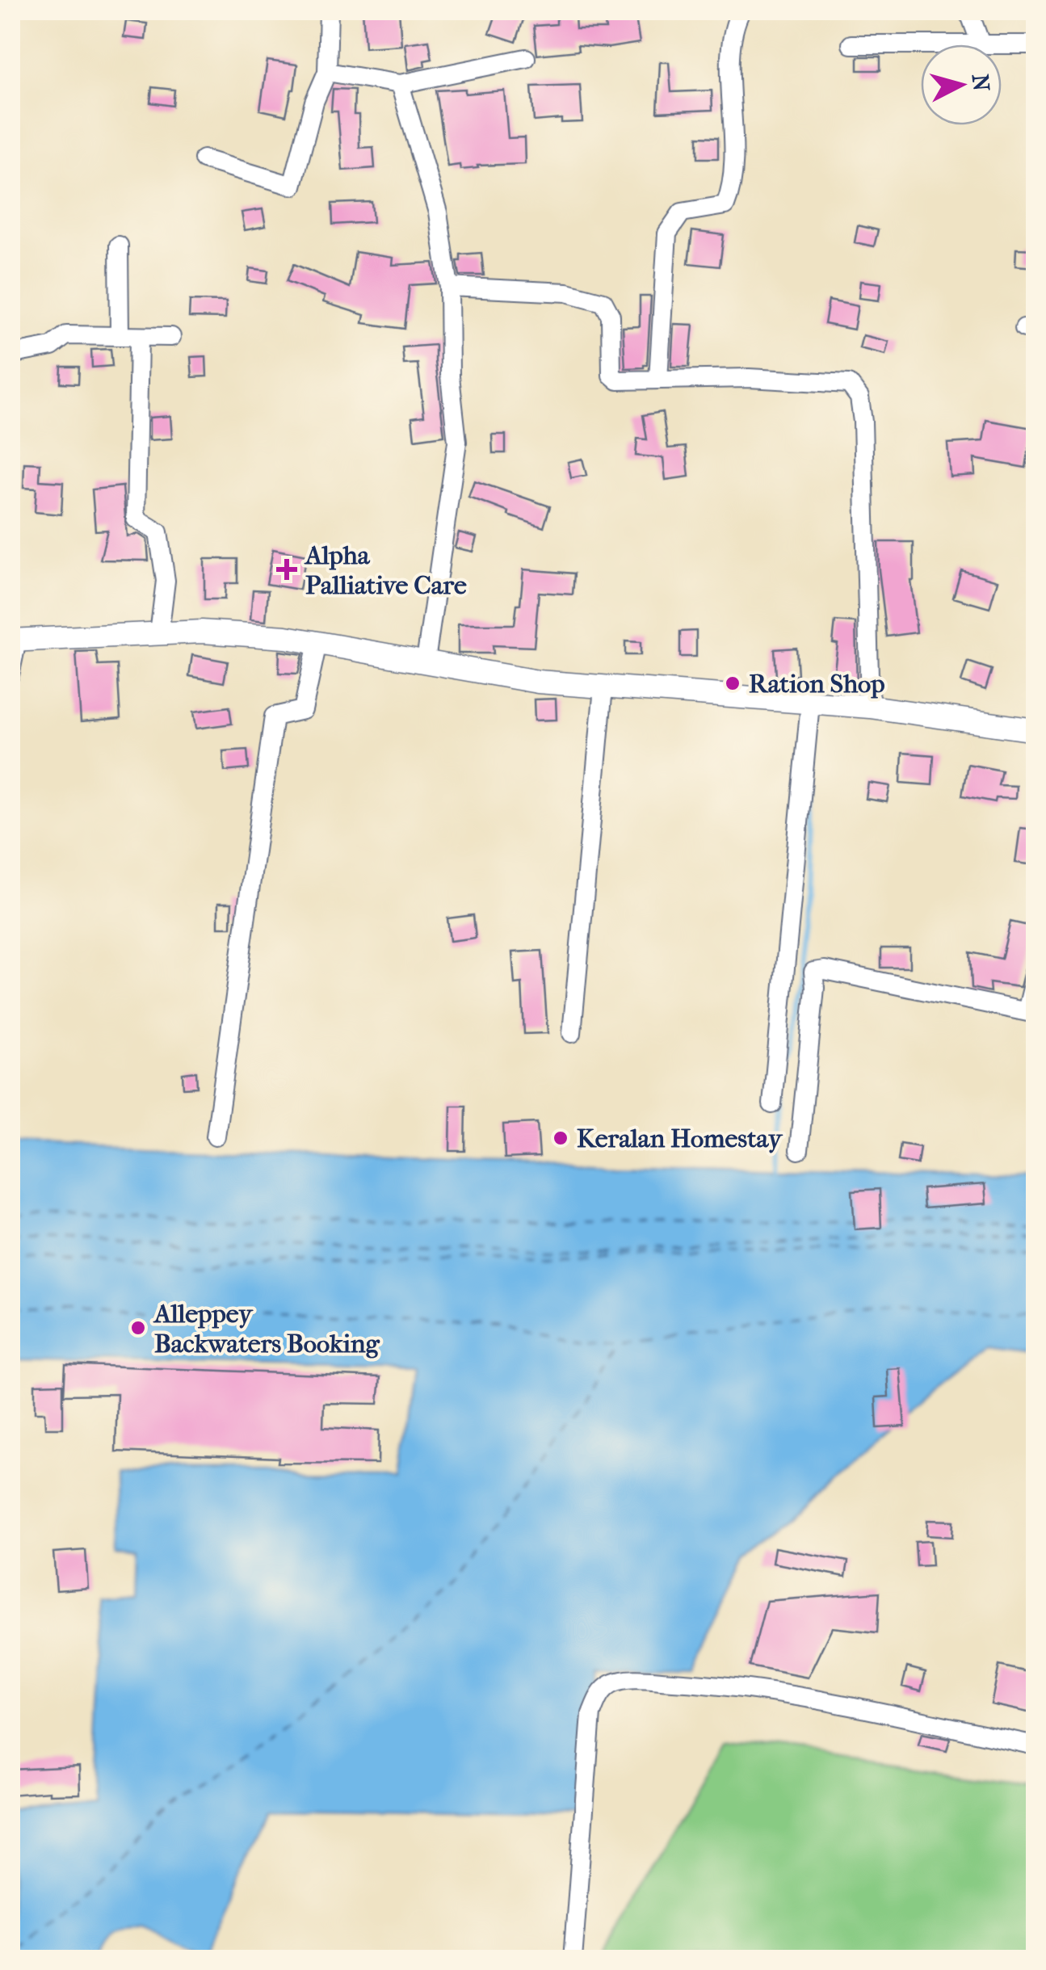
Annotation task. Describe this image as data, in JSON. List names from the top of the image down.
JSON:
{
  "places": {
    "health": ["Alpha Palliative Care"],
    "other": ["Ration Shop", "Keralan Homestay", "Alleppey Backwaters Booking"]
  },
  "north": "right"
}
